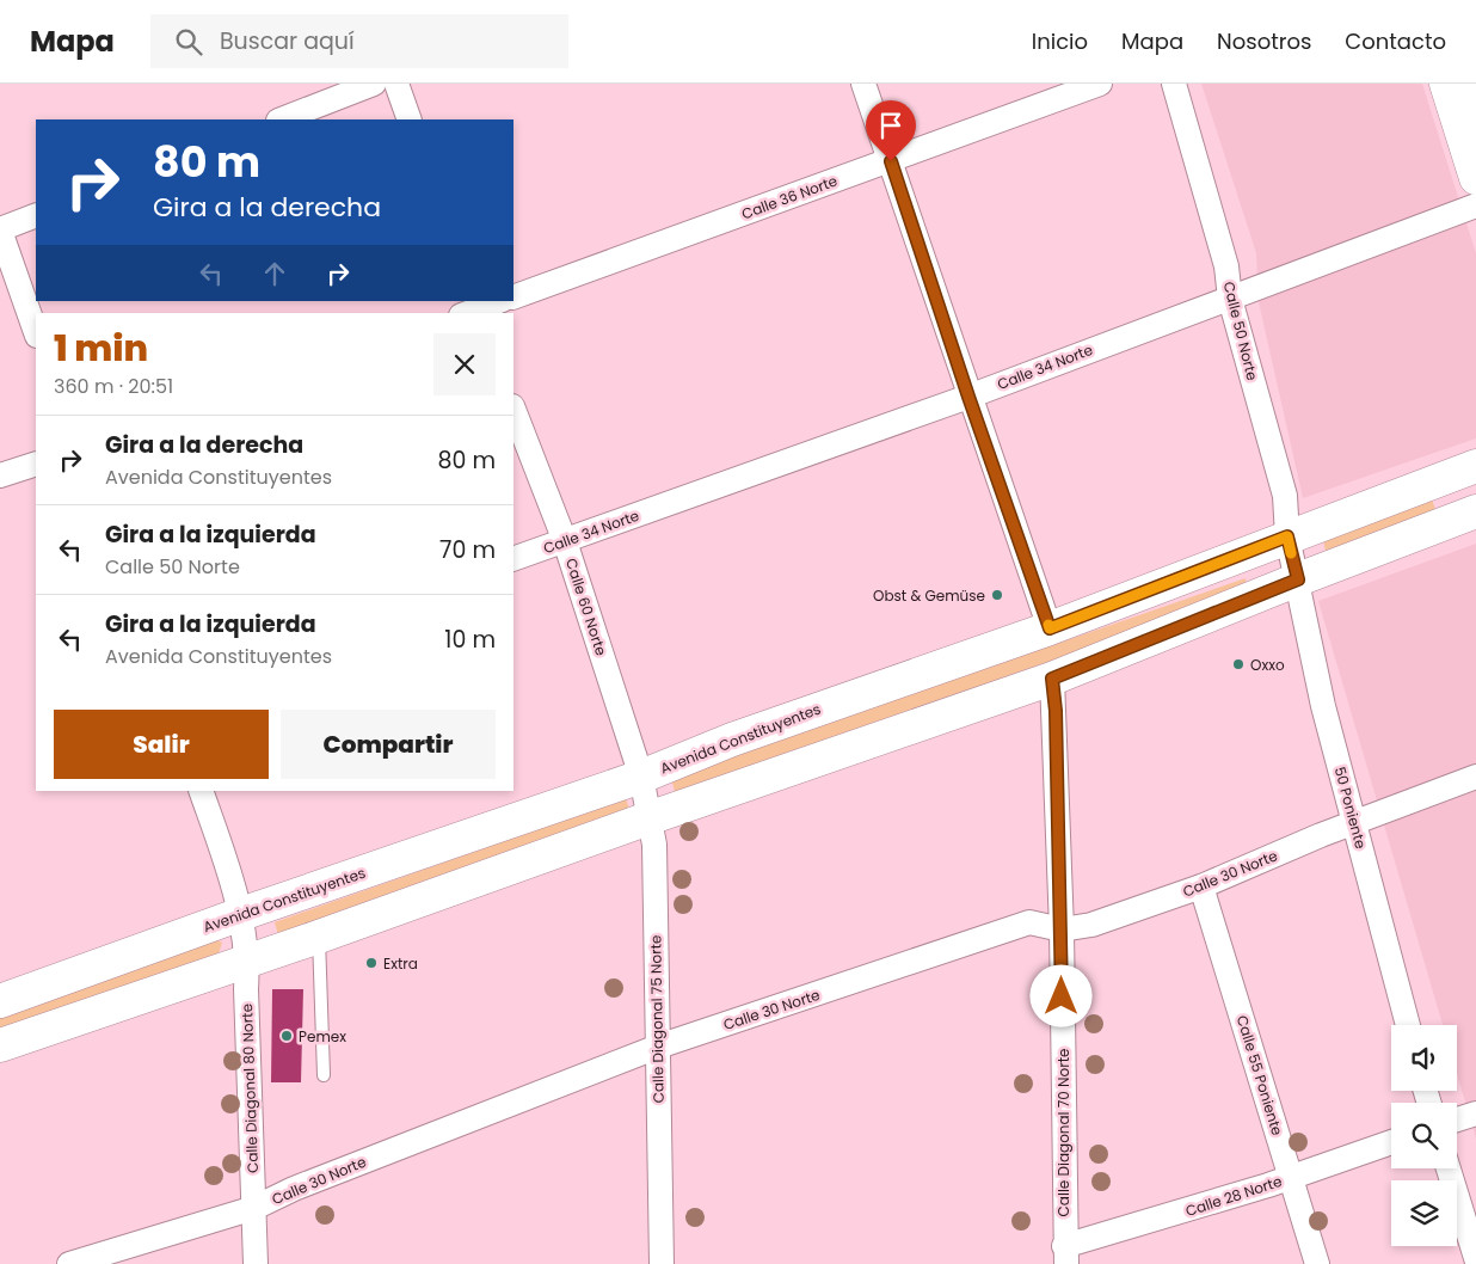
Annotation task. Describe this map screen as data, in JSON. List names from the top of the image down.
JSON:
{
  "streets": {
    "main road": ["Avenida Constituyentes"],
    "street": [
      "Calle 36 Norte",
      "Calle 50 Norte",
      "Calle 34 Norte",
      "Calle 60 Norte",
      "50 Poniente",
      "Calle 30 Norte",
      "Calle Diagonal 75 Norte",
      "Calle 55 Poniente",
      "Calle Diagonal 80 Norte",
      "Calle Diagonal 70 Norte",
      "Calle 28 Norte"
    ]
  },
  "crossings": [
    ["Calle 50 Norte", "Calle 34 Norte"],
    ["Calle 50 Norte", "Avenida Constituyentes"],
    ["Calle 50 Norte", "50 Poniente"],
    ["Calle 34 Norte", "Calle 60 Norte"],
    ["Calle 60 Norte", "Avenida Constituyentes"],
    ["Calle 60 Norte", "Calle Diagonal 75 Norte"],
    ["Avenida Constituyentes", "Calle Diagonal 75 Norte"],
    ["Avenida Constituyentes", "Calle Diagonal 80 Norte"],
    ["50 Poniente", "Calle 30 Norte"],
    ["Calle 30 Norte", "Calle Diagonal 75 Norte"],
    ["Calle 30 Norte", "Calle 55 Poniente"],
    ["Calle 30 Norte", "Calle Diagonal 80 Norte"],
    ["Calle 30 Norte", "Calle Diagonal 70 Norte"],
    ["Calle 55 Poniente", "Calle 28 Norte"],
    ["Calle Diagonal 70 Norte", "Calle 28 Norte"]
  ],
  "places": [
    "Obst & Gemüse",
    "Oxxo",
    "Extra",
    "Pemex"
  ],
  "page": {
    "header": "Mapa",
    "search": "Buscar aquí",
    "nav": [
      "Inicio",
      "Mapa",
      "Nosotros",
      "Contacto"
    ],
    "turn": ["80 m", "Gira a la derecha"],
    "heading": ["1 min", "360 m · 20:51"],
    "list": [
      {
        "name": "Gira a la derecha",
        "note": "Avenida Constituyentes",
        "value": "80 m"
      },
      {
        "name": "Gira a la izquierda",
        "note": "Calle 50 Norte",
        "value": "70 m"
      },
      {
        "name": "Gira a la izquierda",
        "note": "Avenida Constituyentes",
        "value": "10 m"
      }
    ],
    "buttons": ["Salir", "Compartir"]
  }
}
